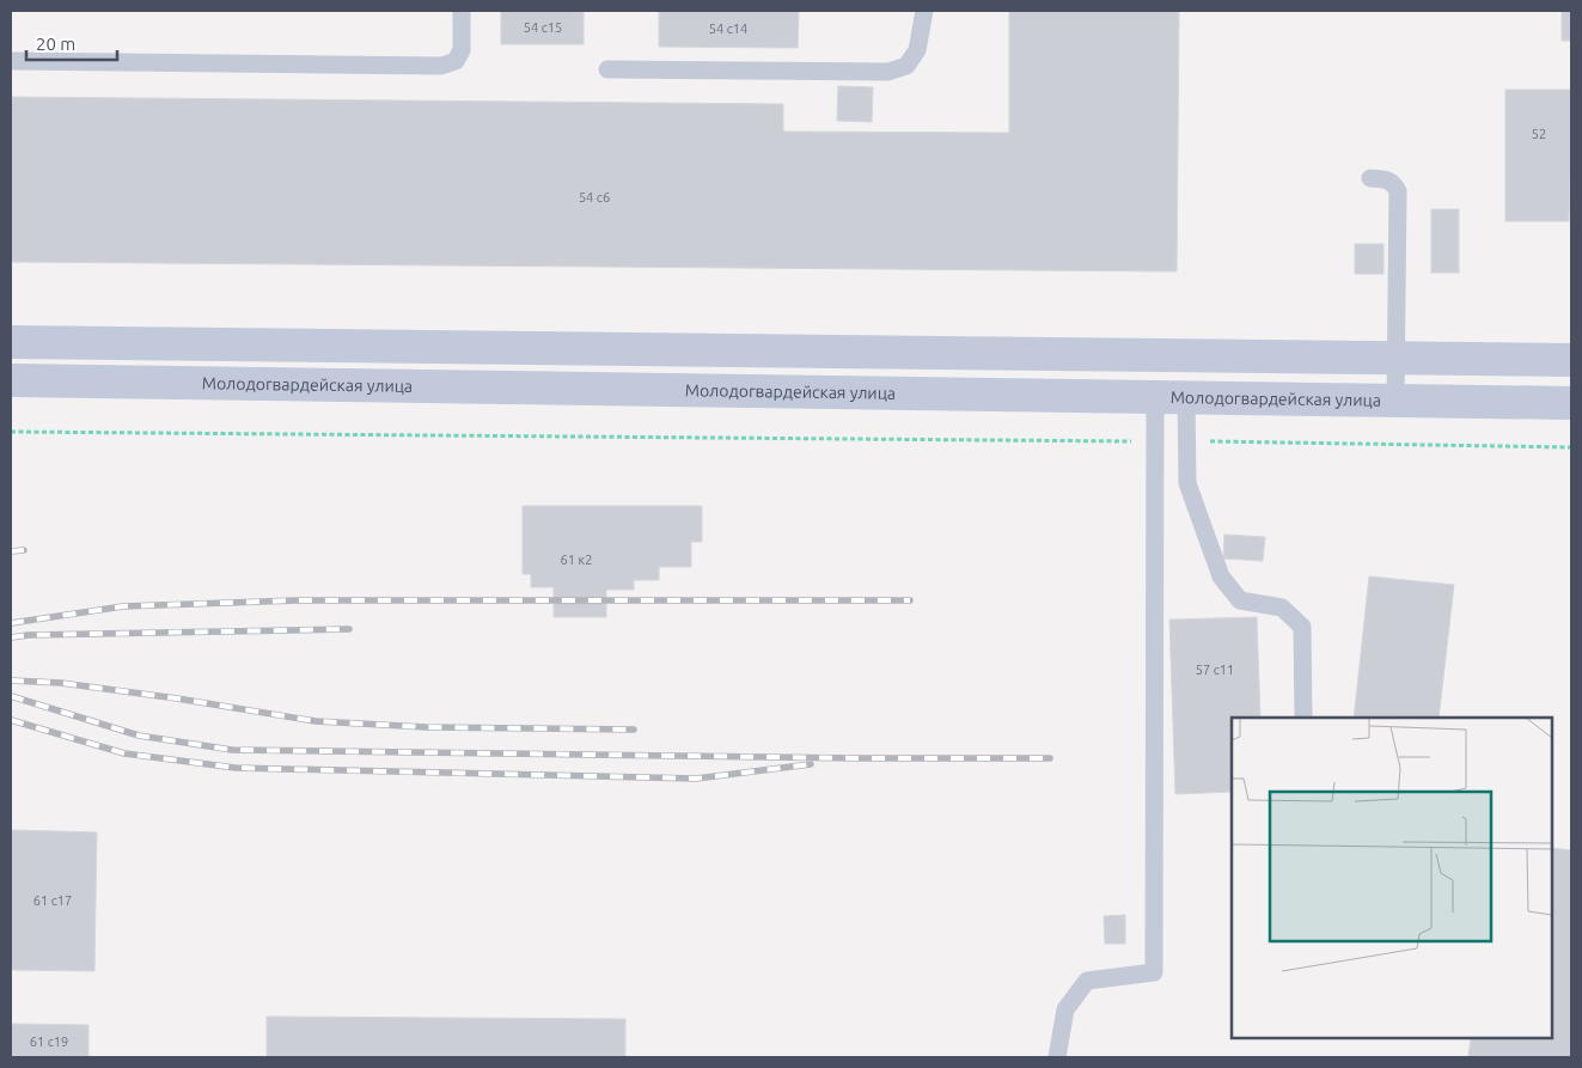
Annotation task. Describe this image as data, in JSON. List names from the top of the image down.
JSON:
{
  "streets": {
    "main road": ["Молодогвардейская улица"]
  },
  "house_numbers": [
    "54 с15",
    "54 с14",
    "52",
    "54 с6",
    "61 к2",
    "57 с11",
    "61 с17",
    "61 с19"
  ],
  "scale_bar": "20 m"
}
